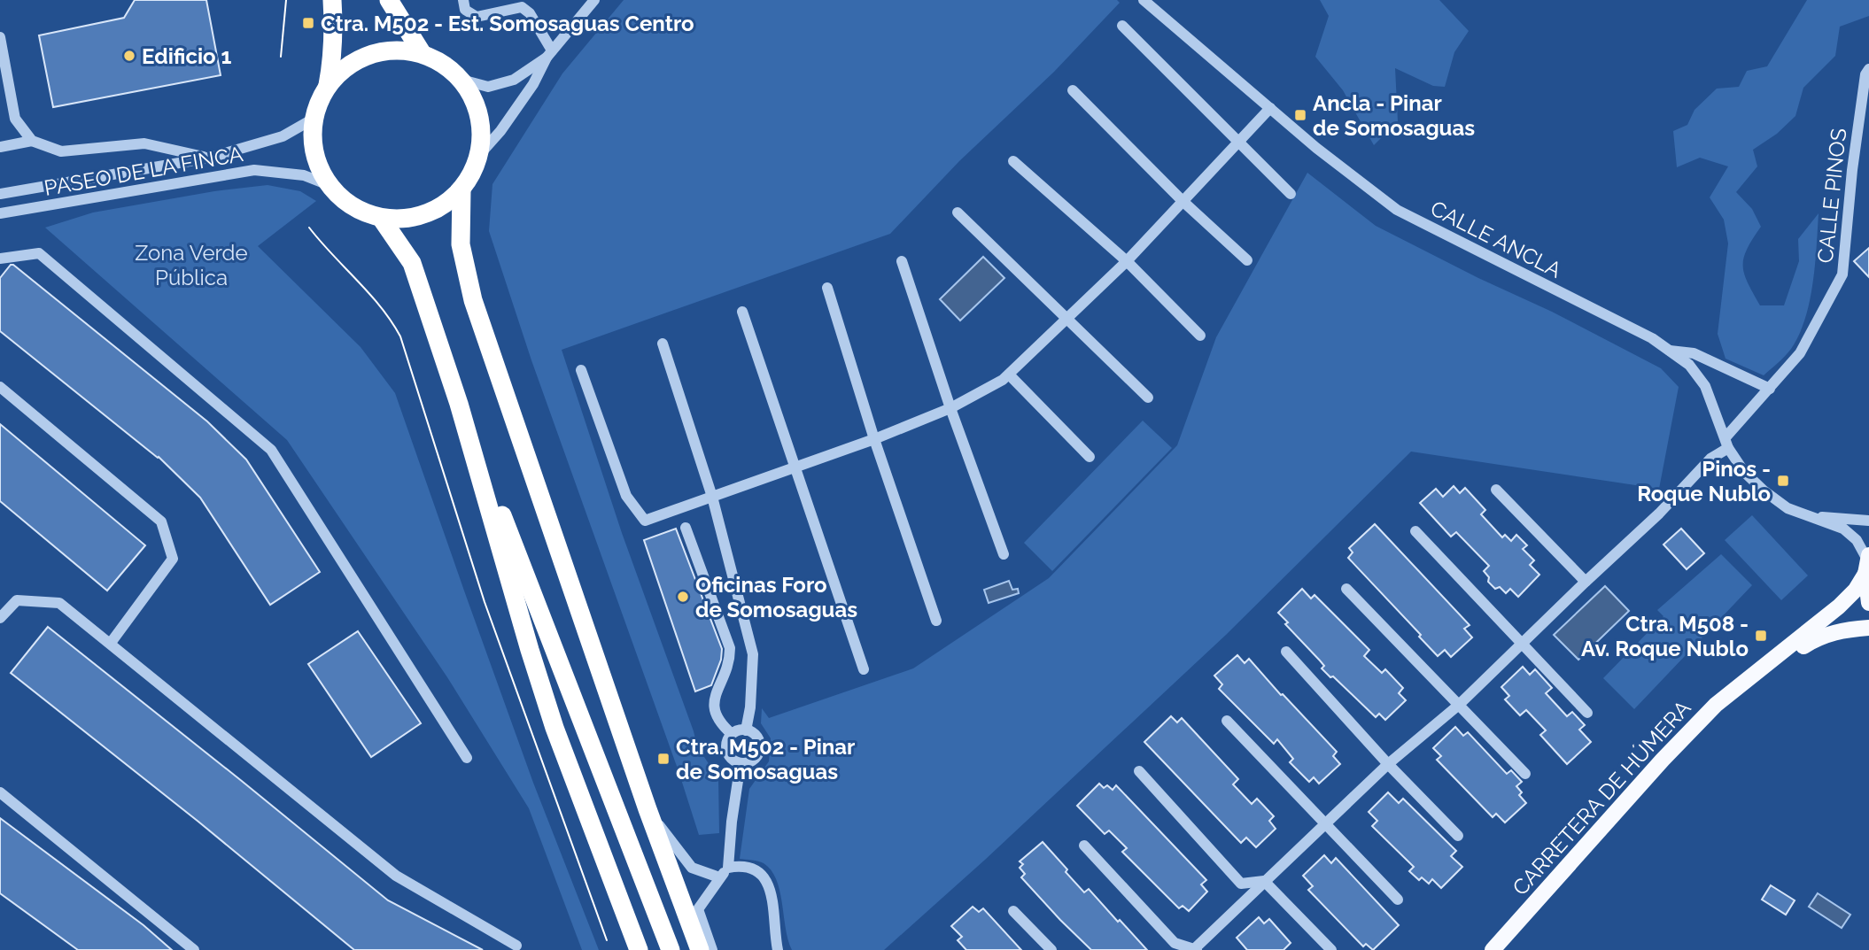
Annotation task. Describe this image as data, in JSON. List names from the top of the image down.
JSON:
{
  "streets": {
    "main road": ["CARRETERA DE HÚMERA"],
    "street": ["PASEO DE LA FINCA", "CALLE PINOS", "CALLE ANCLA"]
  },
  "crossings": [
    ["CALLE PINOS", "CALLE ANCLA"]
  ],
  "parks": ["Zona Verde Pública"],
  "places": {
    "transit": [
      "Ctra. M502 - Est. Somosaguas Centro",
      "Ancla - Pinar de Somosaguas",
      "Pinos - Roque Nublo",
      "Ctra. M508 - Av. Roque Nublo",
      "Ctra. M502 - Pinar de Somosaguas"
    ],
    "other": ["Edificio 1", "Oficinas Foro de Somosaguas"]
  }
}
